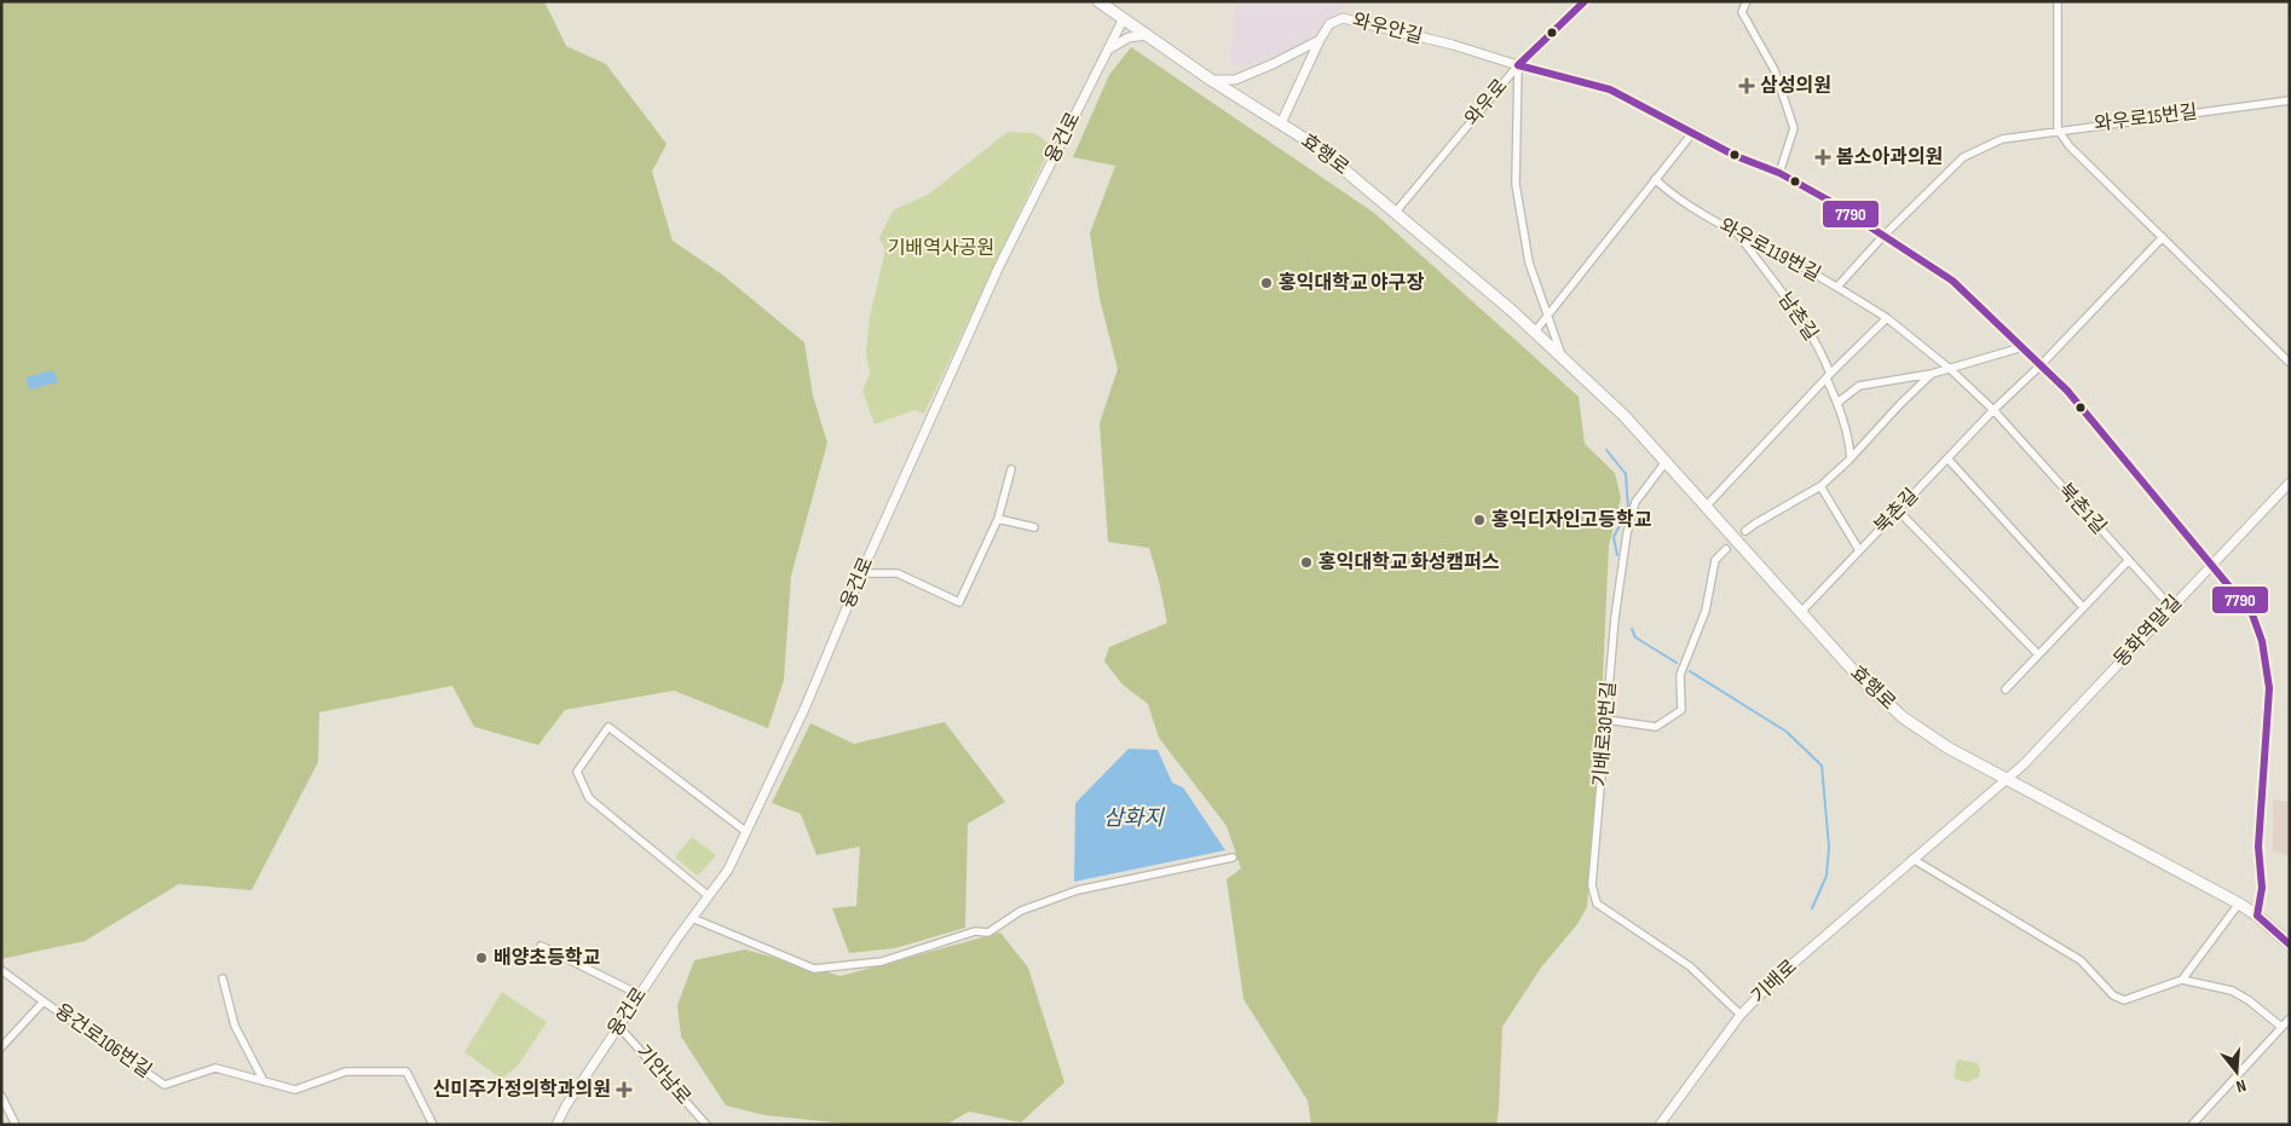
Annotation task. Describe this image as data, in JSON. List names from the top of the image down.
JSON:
{
  "streets": {
    "main road": ["효행로"],
    "street": [
      "와우안길",
      "와우로",
      "와우로15번길",
      "융건로",
      "와우로119번길",
      "남촌길",
      "북촌1길",
      "북촌길",
      "동화역말길",
      "기배로30번길",
      "기배로",
      "융건로106번길",
      "기안남로"
    ]
  },
  "crossings": [
    ["와우안길", "와우로"],
    ["와우안길", "와우로15번길"],
    ["와우안길", "효행로"],
    ["와우안길", "북촌길"],
    ["와우안길", "동화역말길"],
    ["와우로", "효행로"],
    ["와우로15번길", "와우로119번길"],
    ["융건로", "효행로"],
    ["융건로", "기안남로"],
    ["효행로", "북촌길"],
    ["효행로", "동화역말길"],
    ["효행로", "기배로30번길"],
    ["효행로", "기배로"],
    ["와우로119번길", "남촌길"],
    ["와우로119번길", "북촌1길"],
    ["와우로119번길", "북촌길"],
    ["북촌1길", "북촌길"],
    ["북촌1길", "동화역말길"],
    ["동화역말길", "기배로"],
    ["기배로30번길", "기배로"]
  ],
  "water": ["삼화지"],
  "parks": ["기배역사공원"],
  "places": {
    "health": ["삼성의원", "봄소아과의원", "신미주가정의학과의원"],
    "other": [
      "홍익대학교 야구장",
      "홍익디자인고등학교",
      "홍익대학교 화성캠퍼스",
      "배양초등학교"
    ]
  },
  "lines": ["transit line 7790"],
  "north": "bottom"
}
